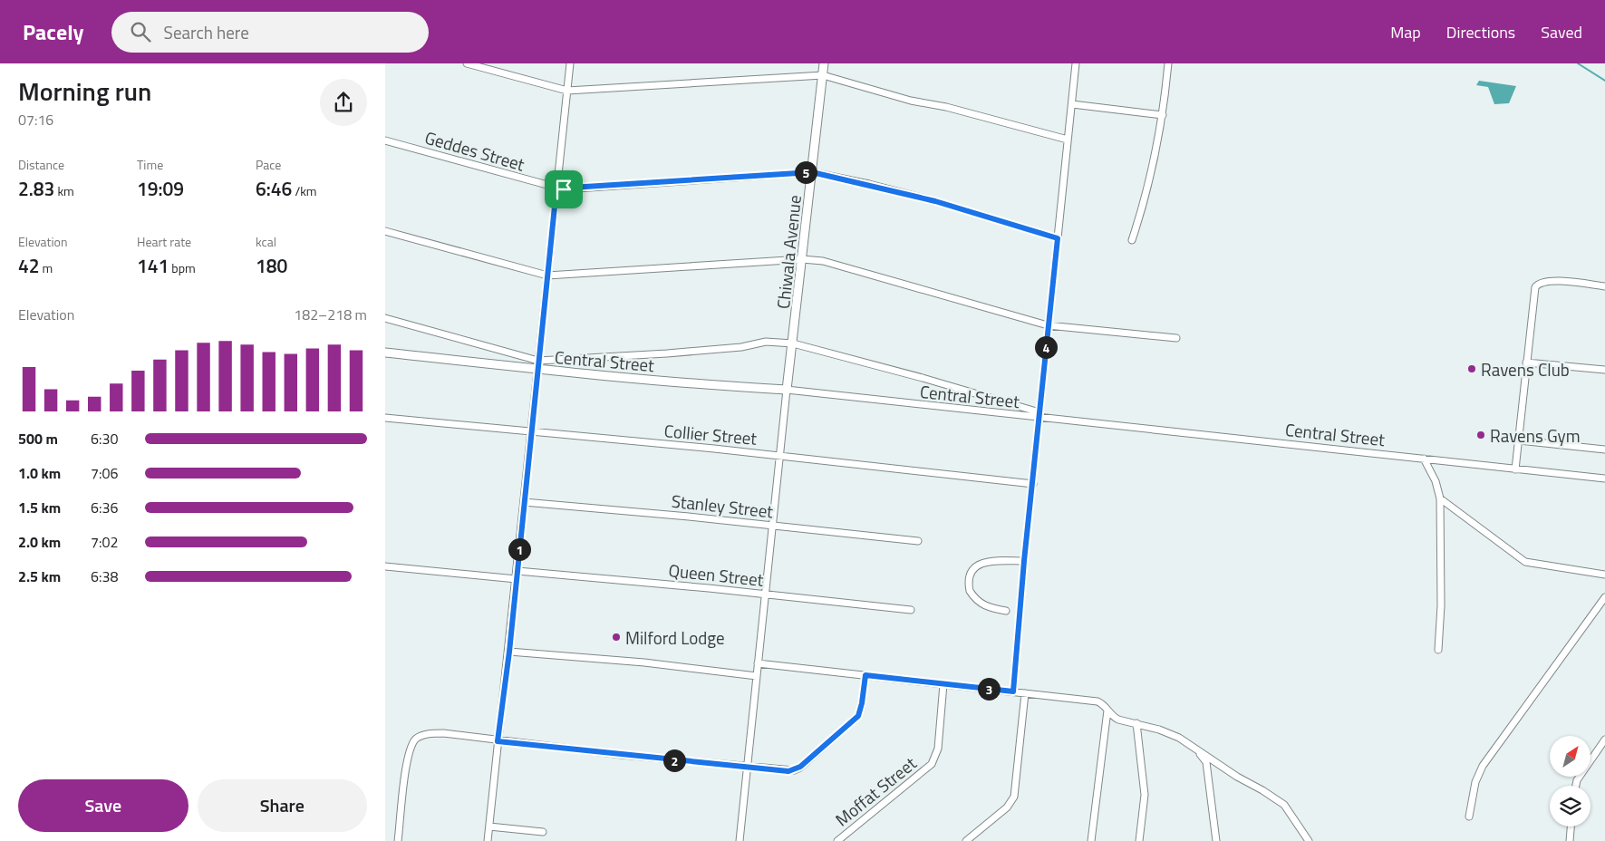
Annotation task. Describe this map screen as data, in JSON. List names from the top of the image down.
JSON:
{
  "streets": {
    "main road": ["Chiwala Avenue", "Central Street"],
    "street": [
      "Geddes Street",
      "Collier Street",
      "Stanley Street",
      "Queen Street",
      "Moffat Street"
    ]
  },
  "crossings": [
    ["Geddes Street", "Chiwala Avenue"],
    ["Chiwala Avenue", "Central Street"]
  ],
  "places": ["Ravens Club", "Ravens Gym", "Milford Lodge"],
  "north": "top right",
  "page": {
    "header": "Pacely",
    "search": "Search here",
    "nav": ["Map", "Directions", "Saved"],
    "heading": ["Morning run", "07:16"],
    "stats": [
      ["Distance", "2.83 km"],
      ["Time", "19:09"],
      ["Pace", "6:46 /km"],
      ["Elevation", "42 m"],
      ["Heart rate", "141 bpm"],
      ["kcal", "180"]
    ],
    "pins": [
      "5",
      "4",
      "1",
      "3",
      "2"
    ],
    "chart": ["Elevation", "182–218 m"],
    "list": [
      {
        "name": "500 m",
        "note": "6:30"
      },
      {
        "name": "1.0 km",
        "note": "7:06"
      },
      {
        "name": "1.5 km",
        "note": "6:36"
      },
      {
        "name": "2.0 km",
        "note": "7:02"
      },
      {
        "name": "2.5 km",
        "note": "6:38"
      }
    ],
    "buttons": ["Save", "Share"]
  }
}
